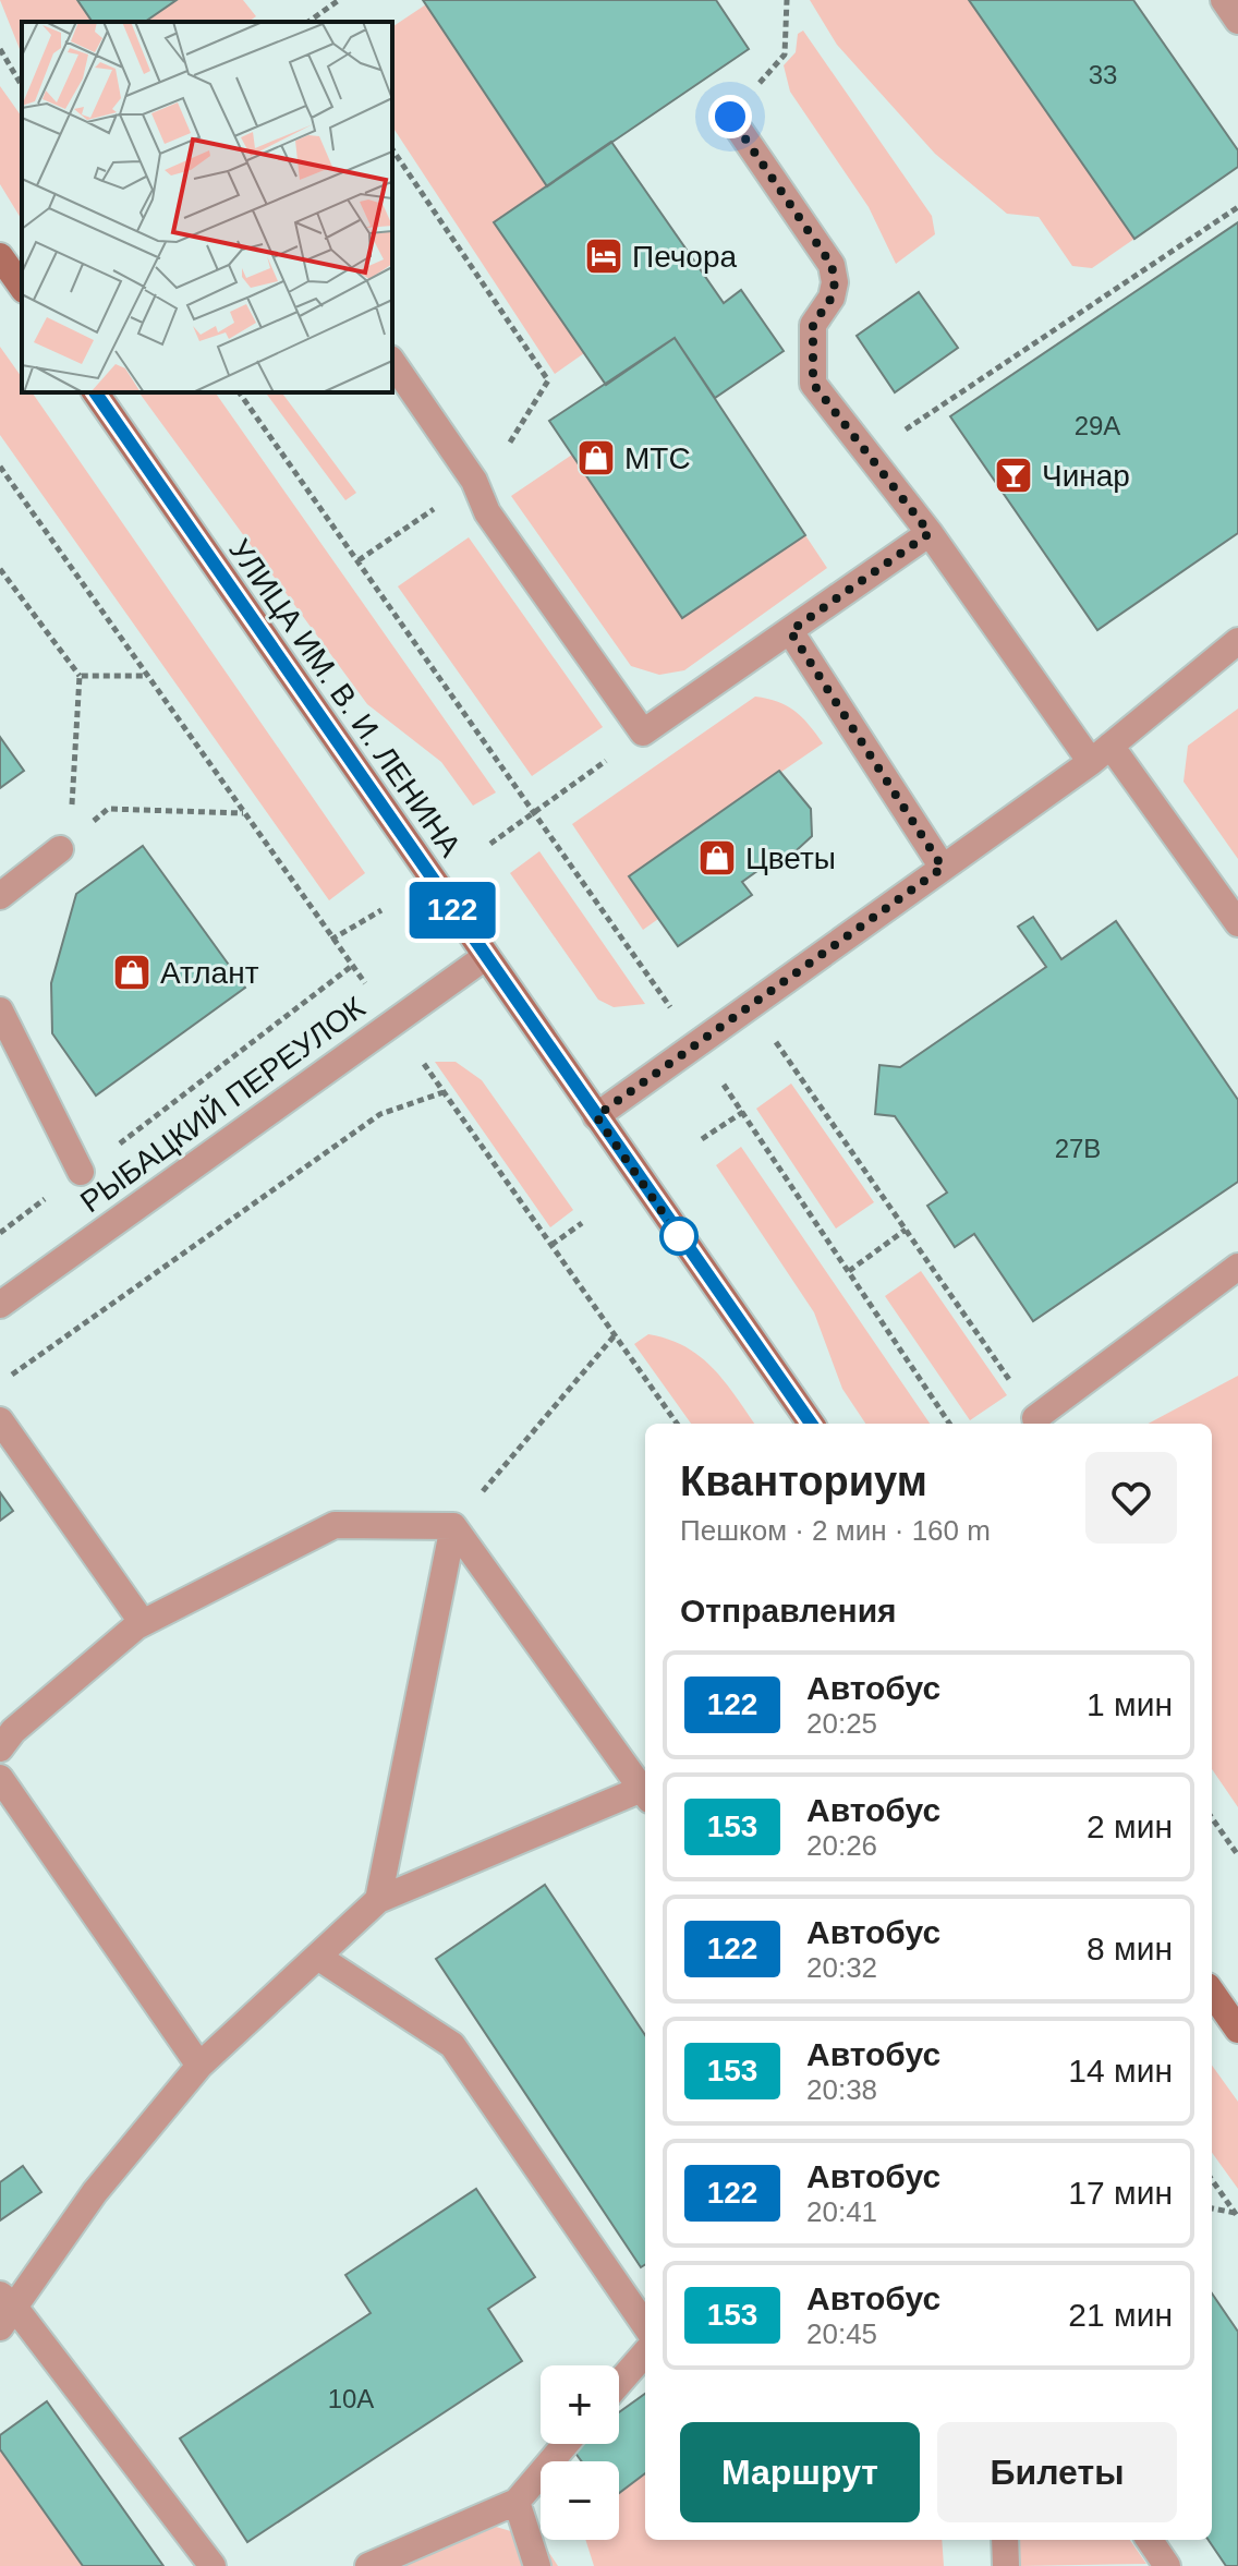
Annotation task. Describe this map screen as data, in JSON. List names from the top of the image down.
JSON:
{
  "streets": {
    "main road": ["УЛИЦА ИМ. В. И. ЛЕНИНА"],
    "street": ["РЫБАЦКИЙ ПЕРЕУЛОК"]
  },
  "crossings": [
    ["УЛИЦА ИМ. В. И. ЛЕНИНА", "РЫБАЦКИЙ ПЕРЕУЛОК"]
  ],
  "places": {
    "hotel": ["Печора"],
    "shop": ["МТС", "Цветы", "Атлант"],
    "bar": ["Чинар"]
  },
  "lines": ["bus line 122"],
  "house_numbers": [
    "33",
    "29А",
    "27В",
    "10А"
  ],
  "page": {
    "on_map": "122",
    "heading": [
      ["Кванториум", "Пешком · 2 мин · 160 m"],
      "Отправления"
    ],
    "list": [
      {
        "mark": "122",
        "name": "Автобус",
        "note": "20:25",
        "value": "1 мин"
      },
      {
        "mark": "153",
        "name": "Автобус",
        "note": "20:26",
        "value": "2 мин"
      },
      {
        "mark": "122",
        "name": "Автобус",
        "note": "20:32",
        "value": "8 мин"
      },
      {
        "mark": "153",
        "name": "Автобус",
        "note": "20:38",
        "value": "14 мин"
      },
      {
        "mark": "122",
        "name": "Автобус",
        "note": "20:41",
        "value": "17 мин"
      },
      {
        "mark": "153",
        "name": "Автобус",
        "note": "20:45",
        "value": "21 мин"
      }
    ],
    "map_buttons": ["+", "−"],
    "buttons": ["Маршрут", "Билеты"]
  }
}
